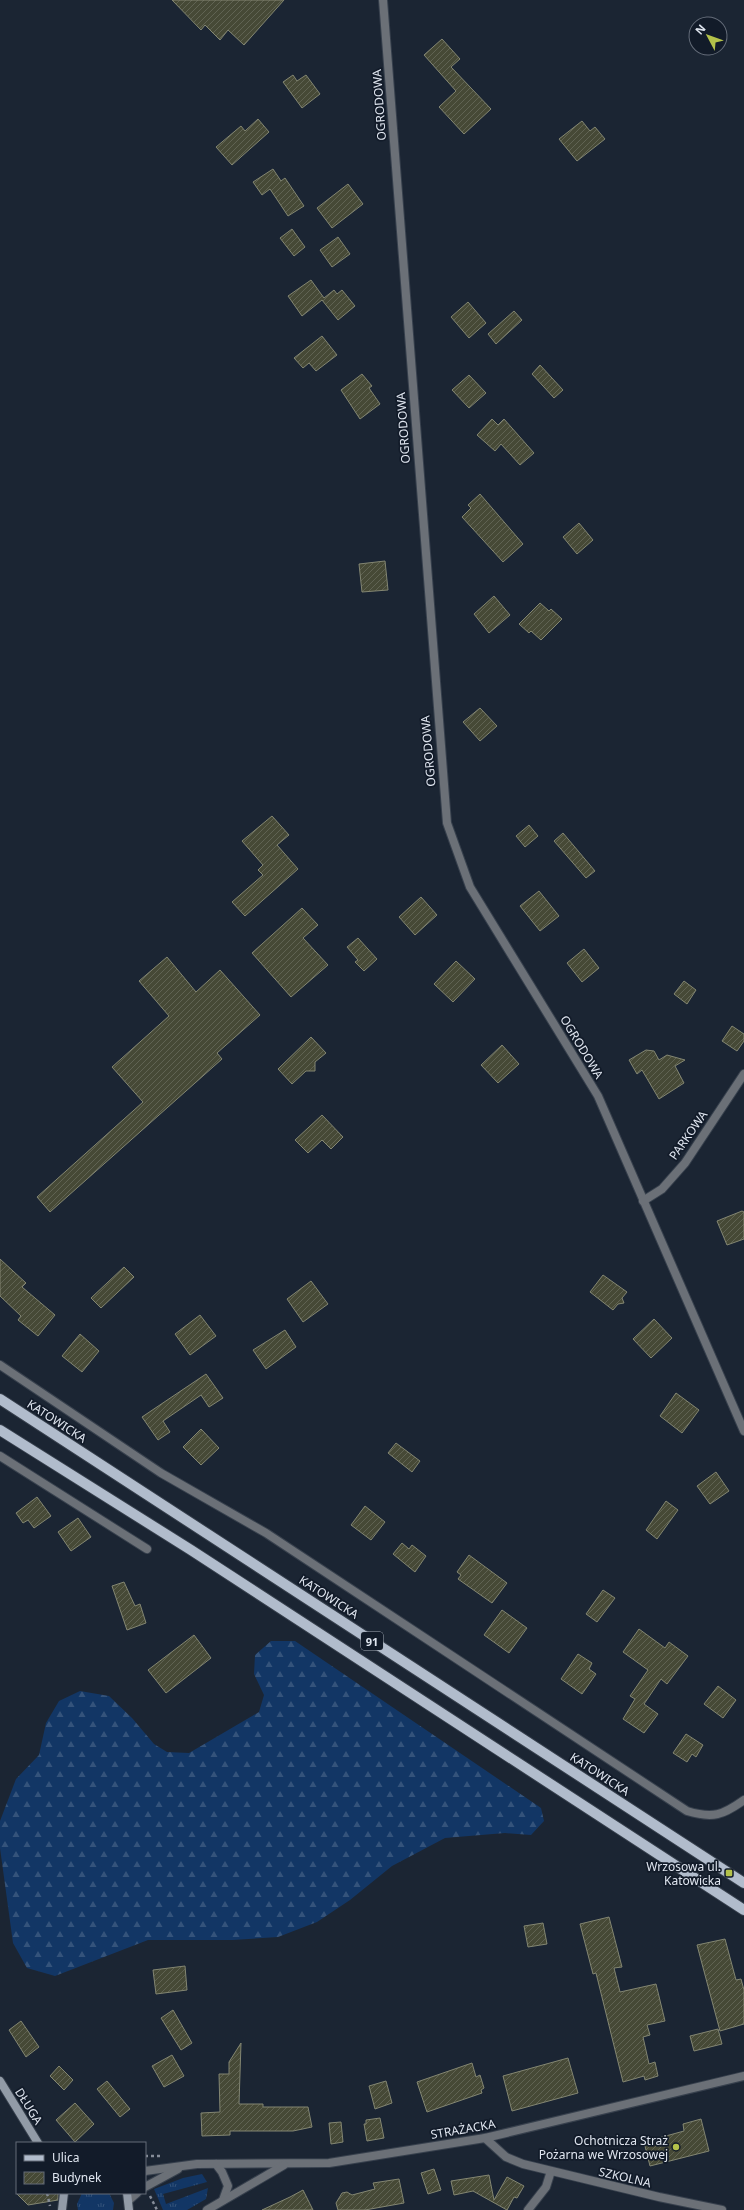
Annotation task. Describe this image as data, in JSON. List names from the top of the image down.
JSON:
{
  "streets": {
    "main road": ["KATOWICKA", "91"],
    "street": [
      "OGRODOWA",
      "PARKOWA",
      "DŁUGA",
      "STRAŻACKA",
      "SZKOLNA"
    ]
  },
  "crossings": [
    ["OGRODOWA", "PARKOWA"],
    ["STRAŻACKA", "SZKOLNA"]
  ],
  "places": {
    "transit": ["Wrzosowa ul. Katowicka"],
    "other": ["Ochotnicza Straż Pożarna we Wrzosowej"]
  },
  "legend": ["Ulica", "Budynek"],
  "north": "top left"
}
